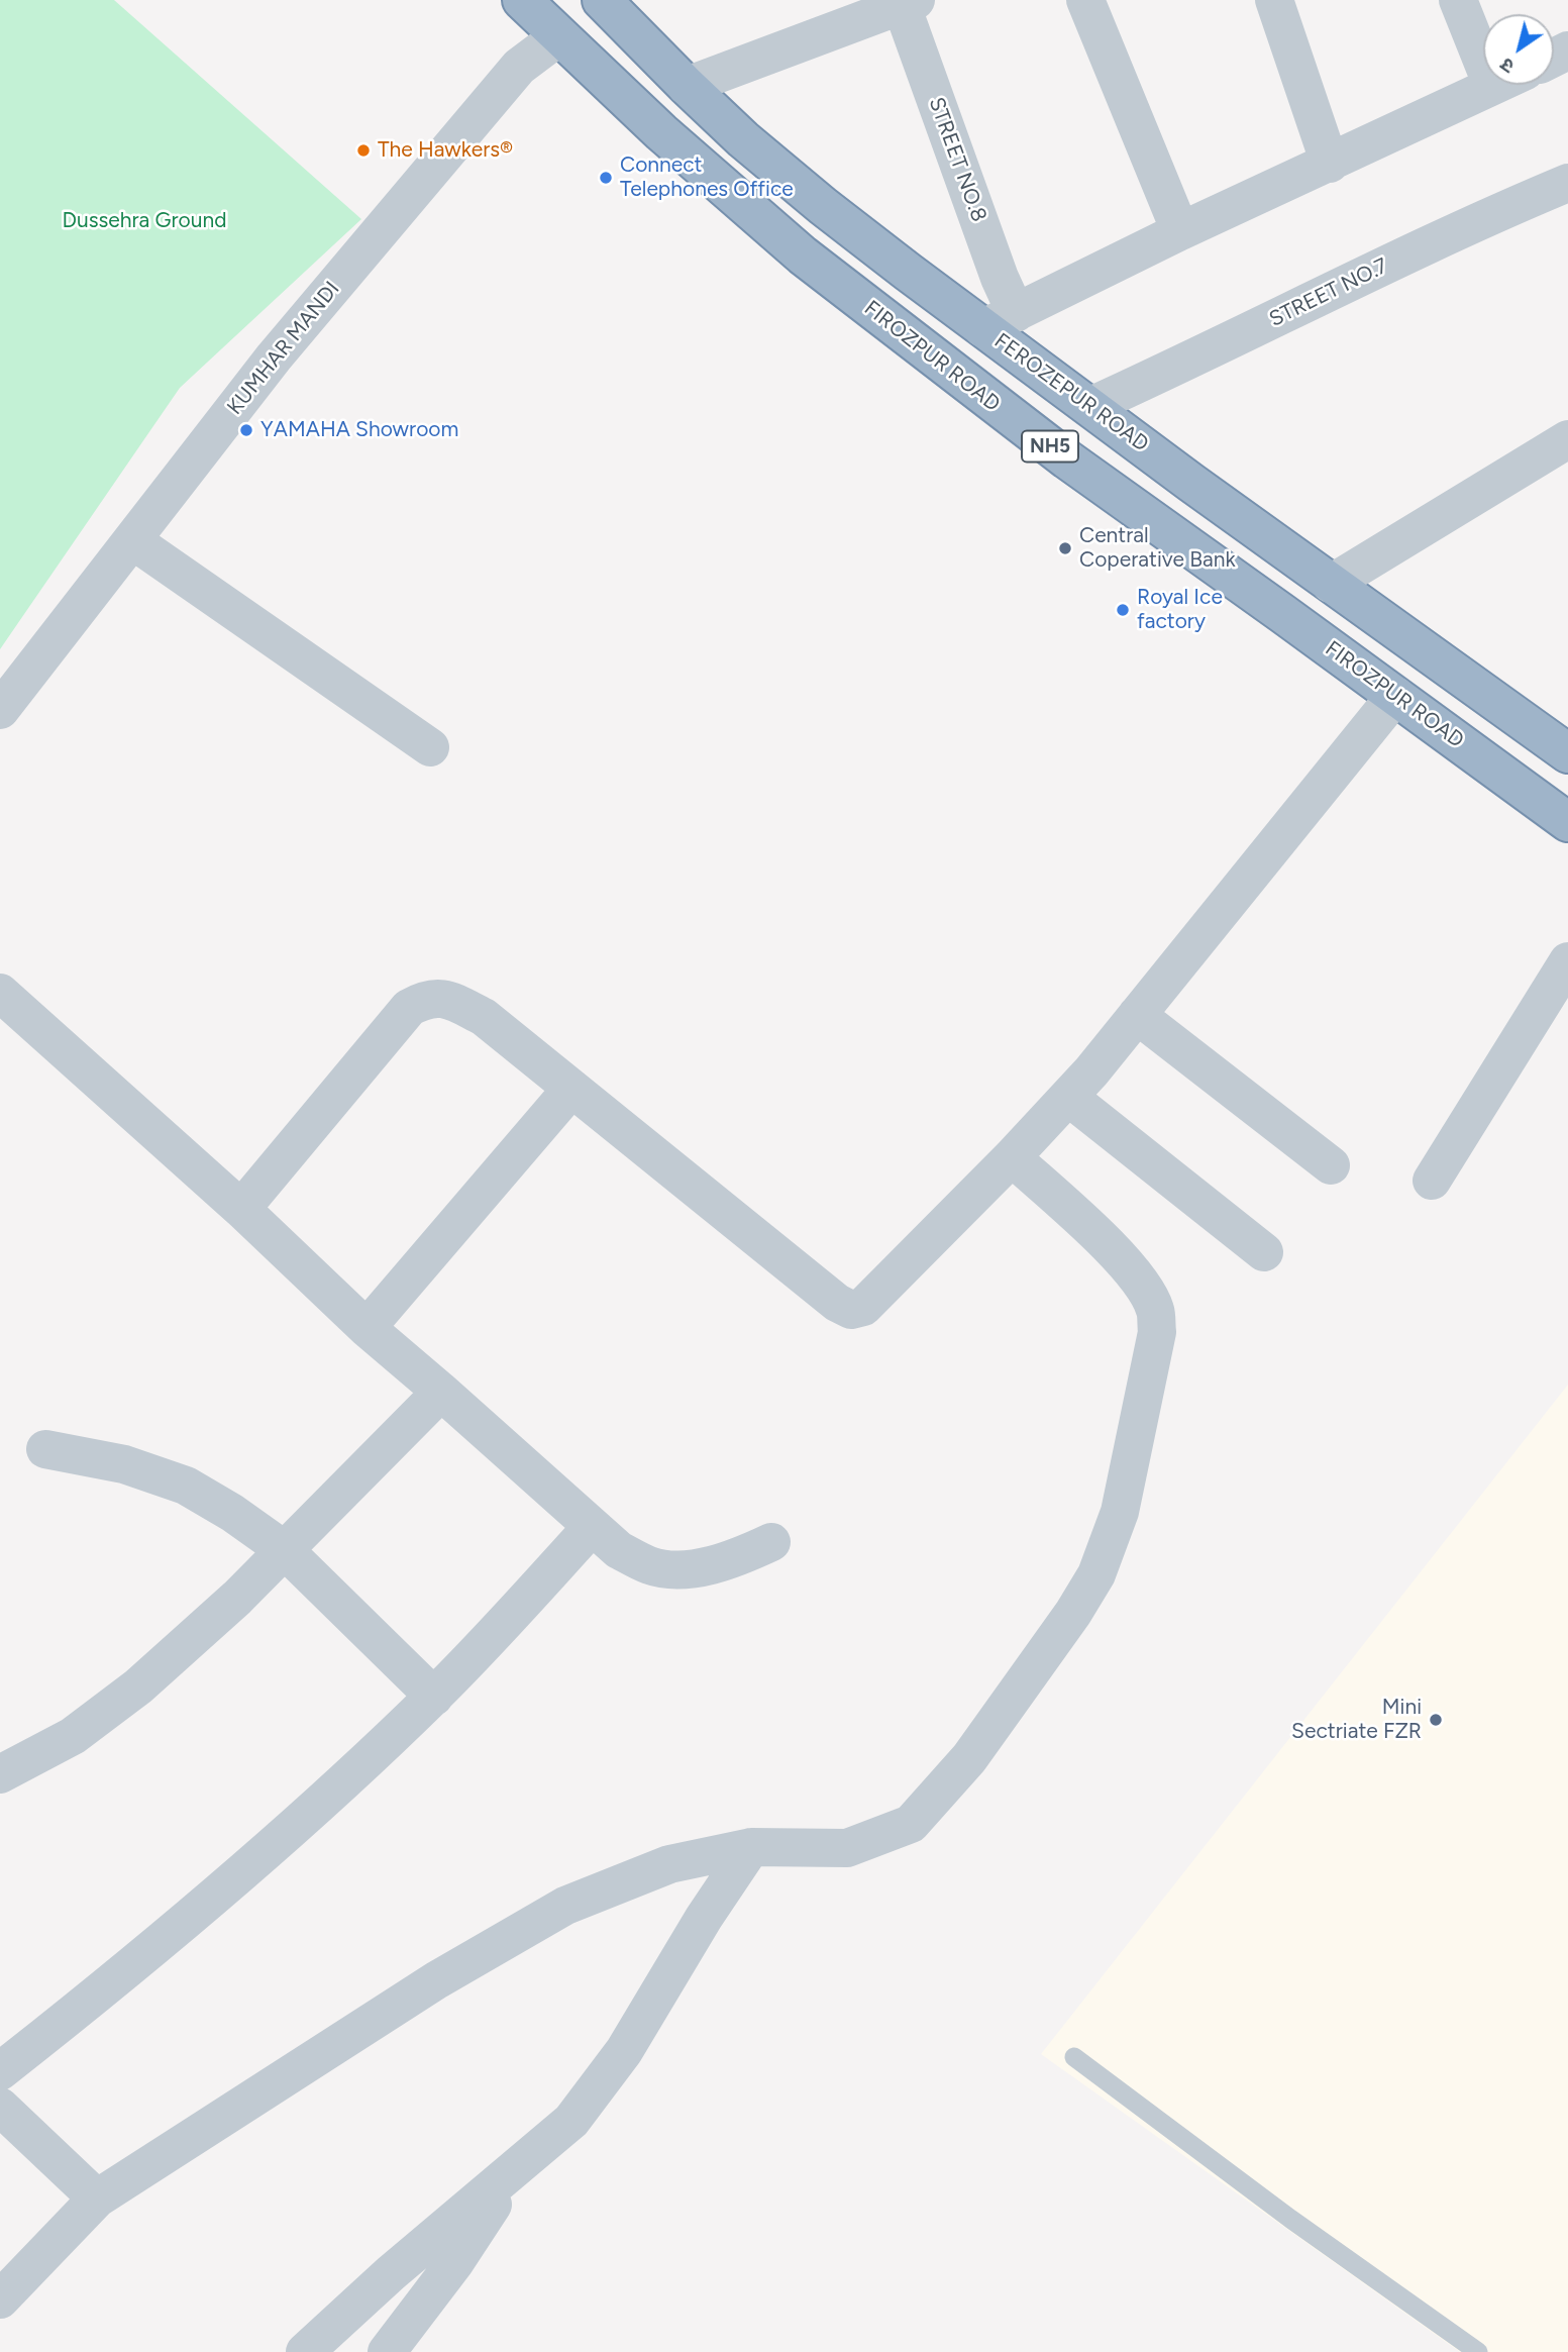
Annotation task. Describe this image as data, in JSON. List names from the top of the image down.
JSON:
{
  "streets": {
    "highway": ["FIROZPUR ROAD", "FEROZEPUR ROAD", "NH5"],
    "street": ["STREET NO.8", "STREET NO.7", "KUMHAR MANDI"]
  },
  "crossings": [
    ["STREET NO.8", "FEROZEPUR ROAD"],
    ["STREET NO.7", "FEROZEPUR ROAD"],
    ["KUMHAR MANDI", "FIROZPUR ROAD"],
    ["KUMHAR MANDI", "NH5"],
    ["FIROZPUR ROAD", "NH5"]
  ],
  "parks": ["Dussehra Ground"],
  "places": [
    "The Hawkers®",
    "Connect Telephones Office",
    "YAMAHA Showroom",
    "Central Coperative Bank",
    "Royal Ice factory",
    "Mini Sectriate FZR"
  ],
  "north": "bottom left"
}
